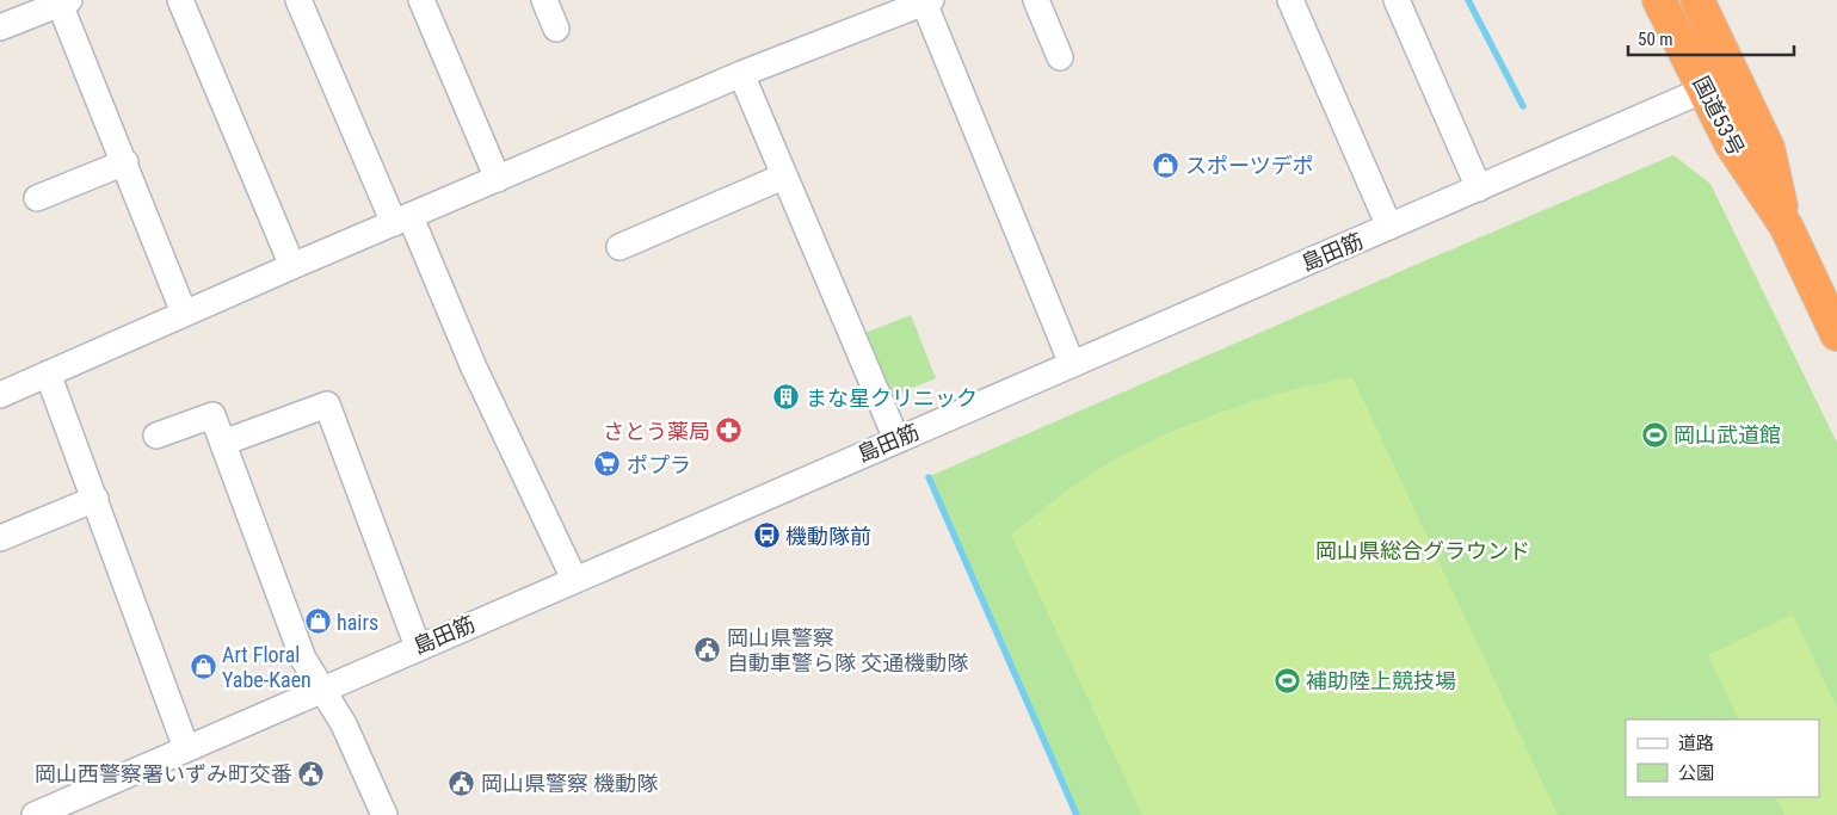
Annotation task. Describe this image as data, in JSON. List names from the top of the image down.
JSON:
{
  "streets": {
    "highway": ["国道53号"],
    "street": ["島田筋"]
  },
  "crossings": [
    ["国道53号", "島田筋"]
  ],
  "parks": ["岡山県総合グラウンド"],
  "places": {
    "shop": ["スポーツデポ", "hairs", "Art Floral Yabe-Kaen"],
    "building": ["まな星クリニック"],
    "pharmacy": ["さとう薬局"],
    "sports": ["岡山武道館", "補助陸上競技場"],
    "supermarket": ["ポプラ"],
    "bus stop": ["機動隊前"],
    "public building": ["岡山県警察 自動車警ら隊 交通機動隊", "岡山西警察署いずみ町交番", "岡山県警察 機動隊"]
  },
  "legend": ["道路", "公園"],
  "scale_bar": "50 m"
}
